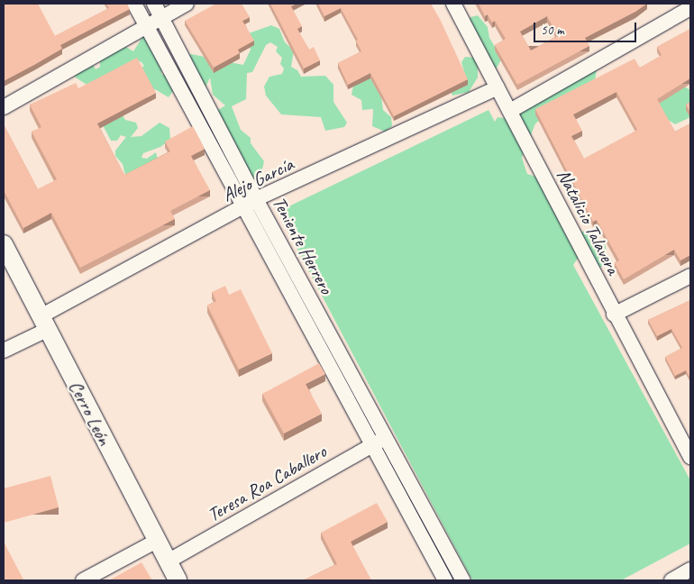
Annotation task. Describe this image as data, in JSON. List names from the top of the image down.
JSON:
{
  "streets": {
    "street": [
      "Alejo García",
      "Natalicio Talavera",
      "Teniente Herrero",
      "Cerro León",
      "Teresa Roa Caballero"
    ]
  },
  "crossings": [
    ["Alejo García", "Natalicio Talavera"],
    ["Alejo García", "Teniente Herrero"],
    ["Alejo García", "Cerro León"],
    ["Teniente Herrero", "Teresa Roa Caballero"],
    ["Cerro León", "Teresa Roa Caballero"]
  ],
  "scale_bar": "50 m"
}
